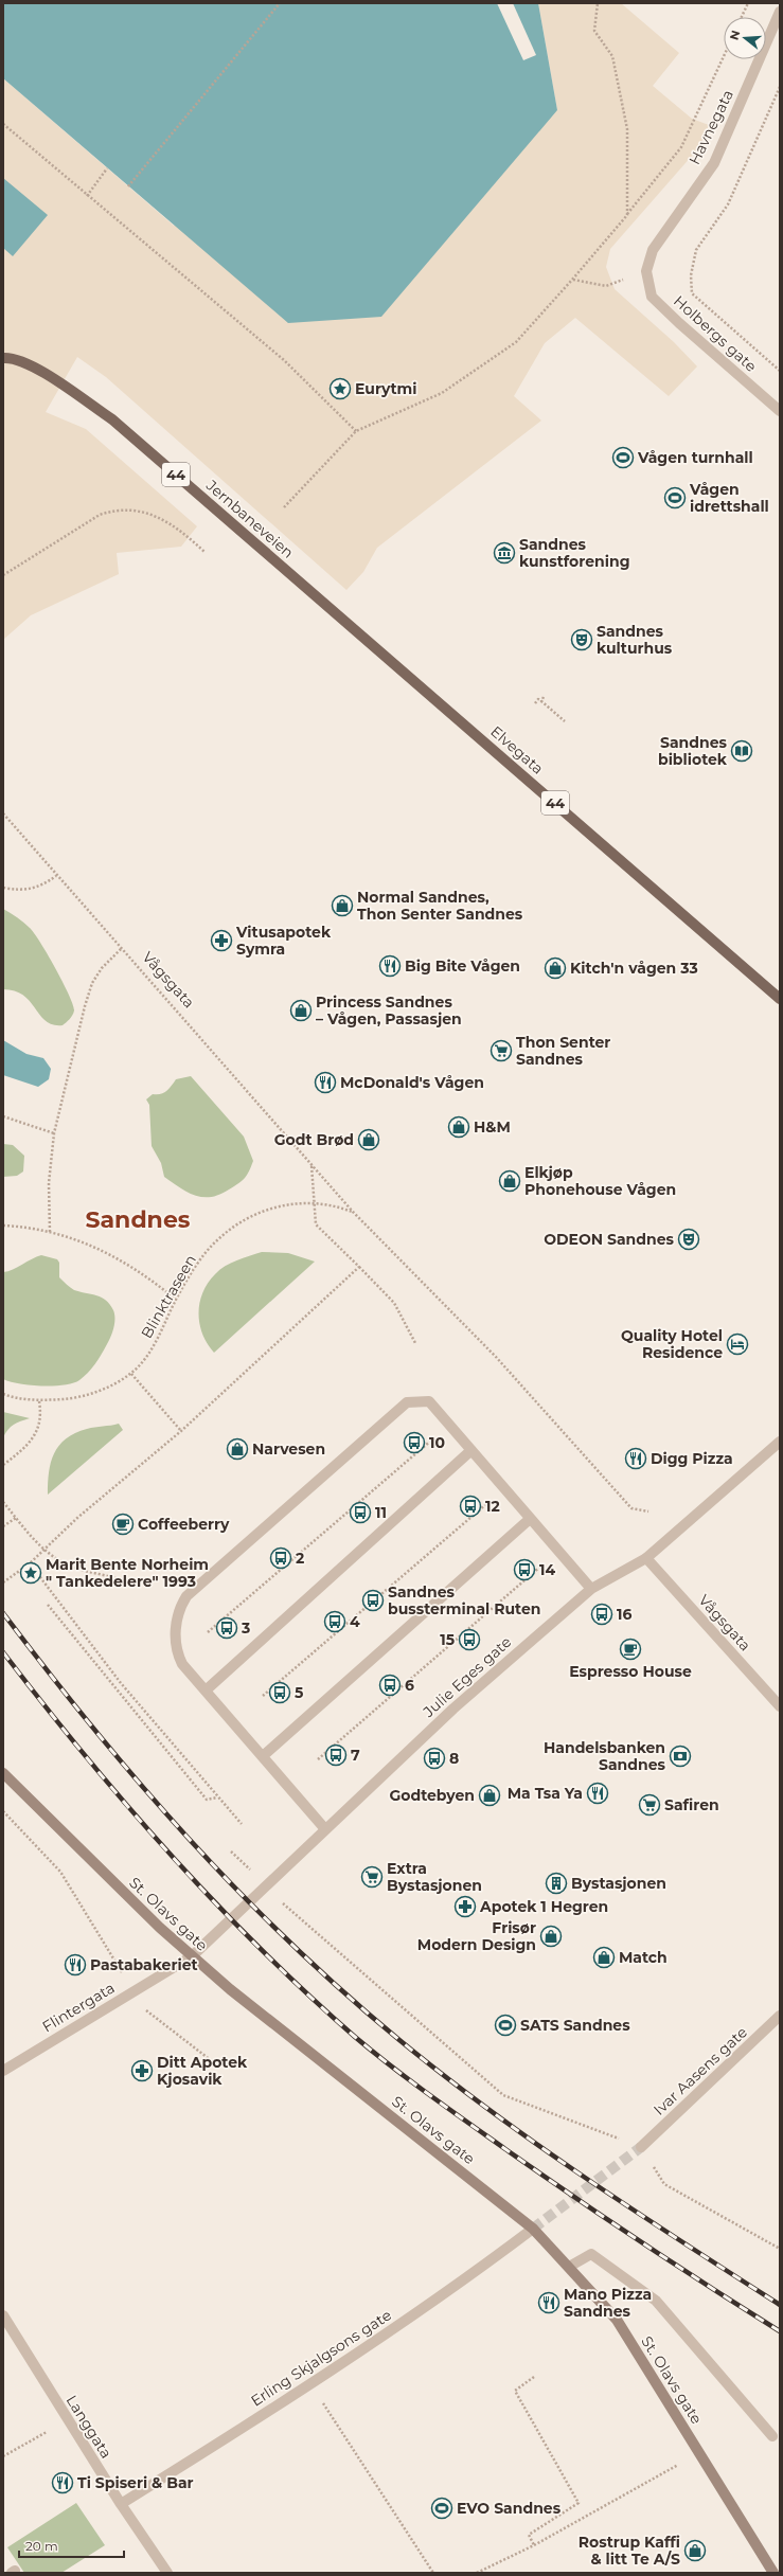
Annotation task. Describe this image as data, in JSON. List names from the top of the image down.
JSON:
{
  "streets": {
    "main road": ["44", "Jernbaneveien", "Elvegata"],
    "street": [
      "Havnegata",
      "Holbergs gate",
      "Vågsgata",
      "Julie Eges gate",
      "St. Olavs gate",
      "Flintergata",
      "Ivar Aasens gate",
      "Erling Skjalgsons gate",
      "Langgata"
    ],
    "path": ["Blinktraseen"]
  },
  "crossings": [
    ["Havnegata", "Holbergs gate"],
    ["Jernbaneveien", "Elvegata"],
    ["Vågsgata", "Blinktraseen"],
    ["Vågsgata", "Julie Eges gate"],
    ["Julie Eges gate", "St. Olavs gate"],
    ["Julie Eges gate", "Flintergata"],
    ["St. Olavs gate", "Flintergata"],
    ["St. Olavs gate", "Erling Skjalgsons gate"],
    ["Erling Skjalgsons gate", "Langgata"]
  ],
  "districts": ["Sandnes"],
  "places": {
    "place": ["Eurytmi", "Marit Bente Norheim \" Tankedelere\" 1993"],
    "sports": [
      "Vågen turnhall",
      "Vågen idrettshall",
      "SATS Sandnes",
      "EVO Sandnes"
    ],
    "museum": ["Sandnes kunstforening"],
    "theatre": ["Sandnes kulturhus", "ODEON Sandnes"],
    "library": ["Sandnes bibliotek"],
    "shop": [
      "Normal Sandnes, Thon Senter Sandnes",
      "Kitch'n vågen 33",
      "Princess Sandnes – Vågen, Passasjen",
      "H&M",
      "Godt Brød",
      "Elkjøp Phonehouse Vågen",
      "Narvesen",
      "Godtebyen",
      "Frisør Modern Design",
      "Match",
      "Rostrup Kaffi & litt Te A/S"
    ],
    "pharmacy": ["Vitusapotek Symra", "Apotek 1 Hegren", "Ditt Apotek Kjosavik"],
    "restaurant": [
      "Big Bite Vågen",
      "McDonald's Vågen",
      "Digg Pizza",
      "Ma Tsa Ya",
      "Pastabakeriet",
      "Mano Pizza Sandnes",
      "Ti Spiseri & Bar"
    ],
    "supermarket": ["Thon Senter Sandnes", "Safiren", "Extra Bystasjonen"],
    "hotel": ["Quality Hotel Residence"],
    "bus stop": [
      "10",
      "12",
      "11",
      "2",
      "14",
      "Sandnes bussterminal Ruten",
      "16",
      "4",
      "3",
      "15",
      "6",
      "5",
      "7",
      "8"
    ],
    "cafe": ["Coffeeberry", "Espresso House"],
    "bank": ["Handelsbanken Sandnes"],
    "building": ["Bystasjonen"]
  },
  "scale_bar": "20 m",
  "north": "left"
}
